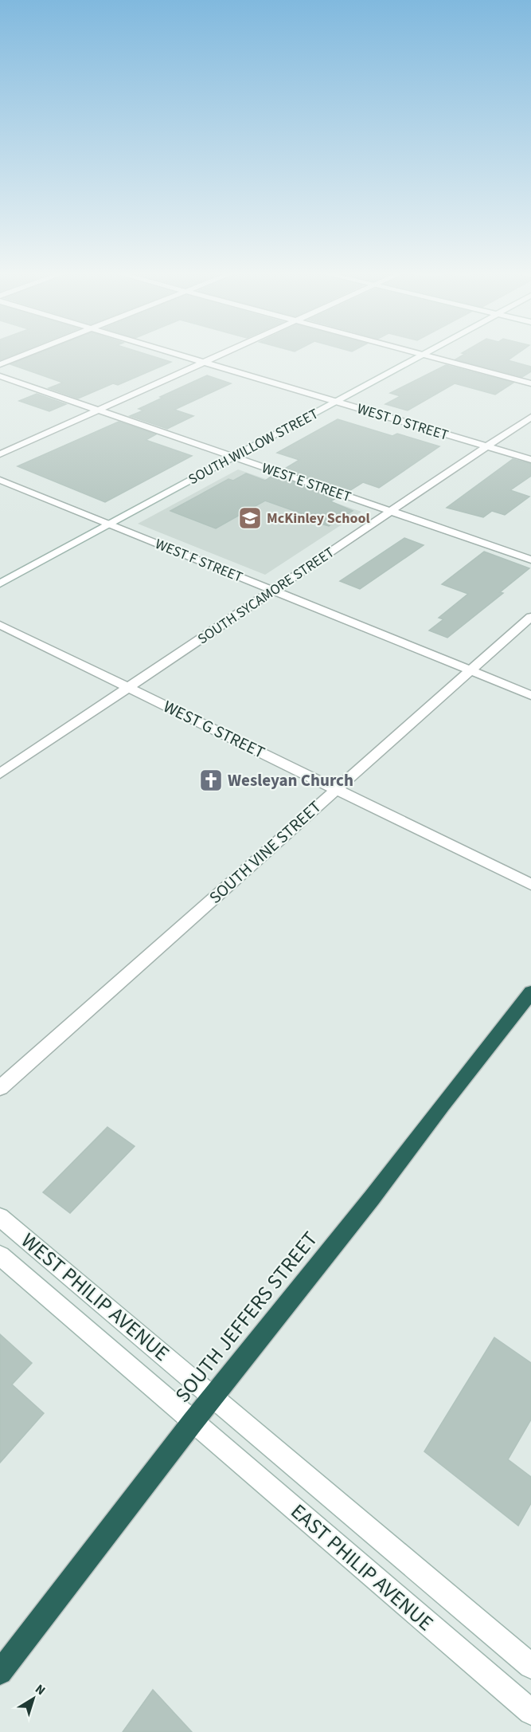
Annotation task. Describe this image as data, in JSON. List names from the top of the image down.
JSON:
{
  "streets": {
    "highway": ["SOUTH JEFFERS STREET"],
    "street": [
      "WEST D STREET",
      "SOUTH WILLOW STREET",
      "WEST E STREET",
      "WEST F STREET",
      "SOUTH SYCAMORE STREET",
      "WEST G STREET",
      "SOUTH VINE STREET",
      "WEST PHILIP AVENUE",
      "EAST PHILIP AVENUE"
    ]
  },
  "crossings": [
    ["WEST D STREET", "SOUTH WILLOW STREET"],
    ["WEST D STREET", "SOUTH SYCAMORE STREET"],
    ["SOUTH WILLOW STREET", "WEST E STREET"],
    ["SOUTH WILLOW STREET", "WEST F STREET"],
    ["WEST E STREET", "SOUTH SYCAMORE STREET"],
    ["WEST F STREET", "SOUTH SYCAMORE STREET"],
    ["WEST F STREET", "SOUTH VINE STREET"],
    ["SOUTH SYCAMORE STREET", "WEST G STREET"],
    ["WEST G STREET", "SOUTH VINE STREET"],
    ["WEST PHILIP AVENUE", "SOUTH JEFFERS STREET"],
    ["WEST PHILIP AVENUE", "EAST PHILIP AVENUE"],
    ["SOUTH JEFFERS STREET", "EAST PHILIP AVENUE"]
  ],
  "places": {
    "school or university": ["McKinley School"],
    "church": ["Wesleyan Church"]
  },
  "north": "top right"
}
